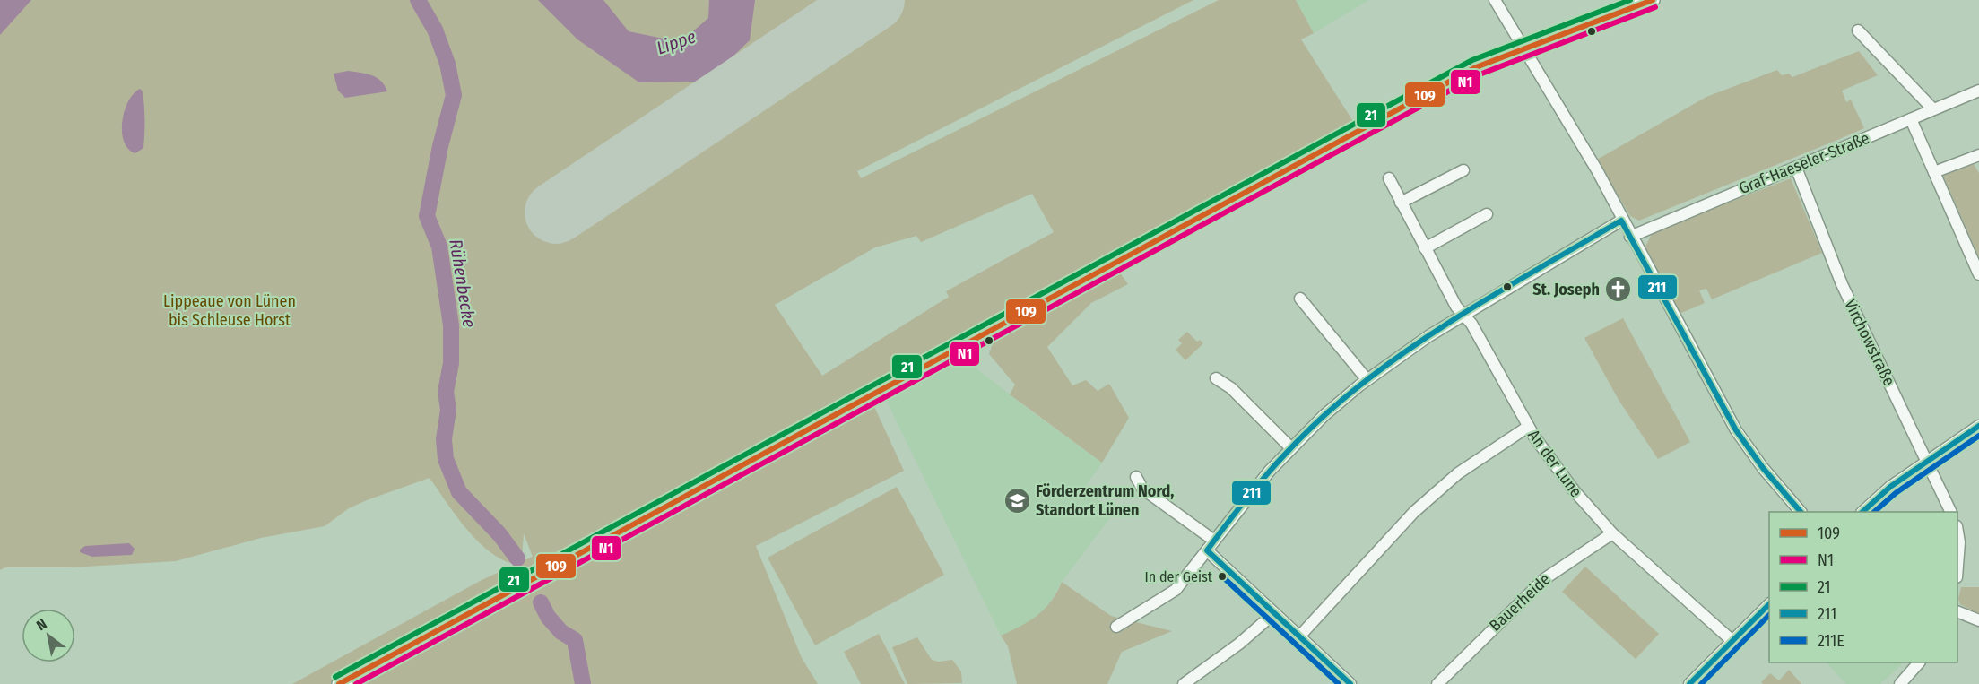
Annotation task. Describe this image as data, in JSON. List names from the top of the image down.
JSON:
{
  "streets": {
    "street": [
      "Graf-Haeseler-Straße",
      "Virchowstraße",
      "An der Lune",
      "Bauerheide"
    ]
  },
  "crossings": [
    ["Graf-Haeseler-Straße", "Virchowstraße"],
    ["An der Lune", "Bauerheide"]
  ],
  "water": ["Lippe", "Rühenbecke"],
  "parks": ["Lippeaue von Lünen bis Schleuse Horst"],
  "places": {
    "church": ["St. Joseph"],
    "school or university": ["Förderzentrum Nord, Standort Lünen"],
    "other": ["In der Geist"]
  },
  "lines": [
    "transit line 109",
    "transit line 21",
    "transit line N1",
    "transit line 211",
    "transit line 211E"
  ],
  "legend": [
    "109",
    "N1",
    "21",
    "211",
    "211E"
  ],
  "north": "top left"
}
